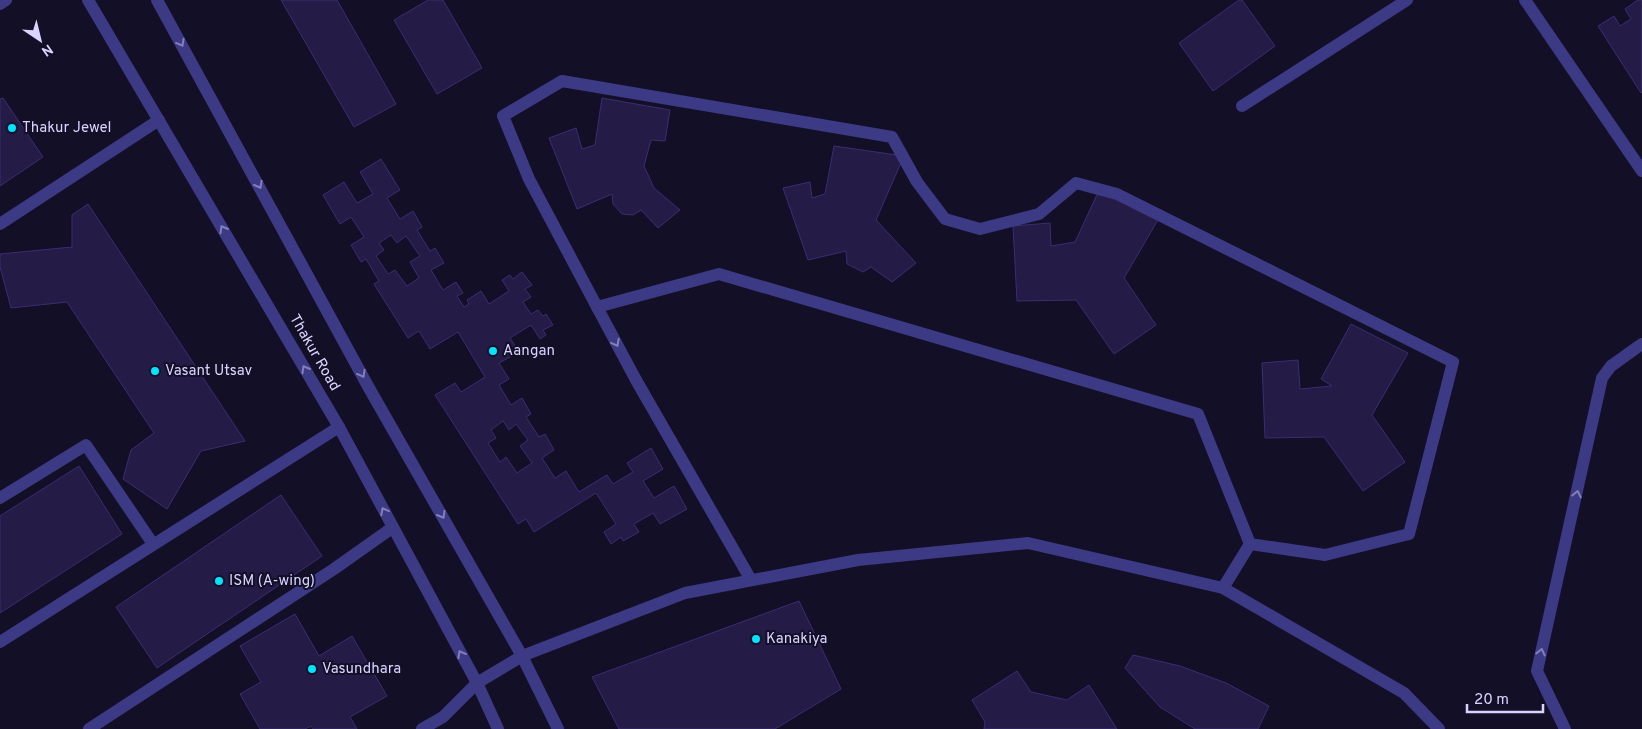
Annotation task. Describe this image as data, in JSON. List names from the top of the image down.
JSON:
{
  "streets": {
    "street": ["Thakur Road"]
  },
  "places": [
    "Thakur Jewel",
    "Aangan",
    "Vasant Utsav",
    "ISM (A-wing)",
    "Kanakiya",
    "Vasundhara"
  ],
  "scale_bar": "20 m",
  "north": "bottom right"
}
